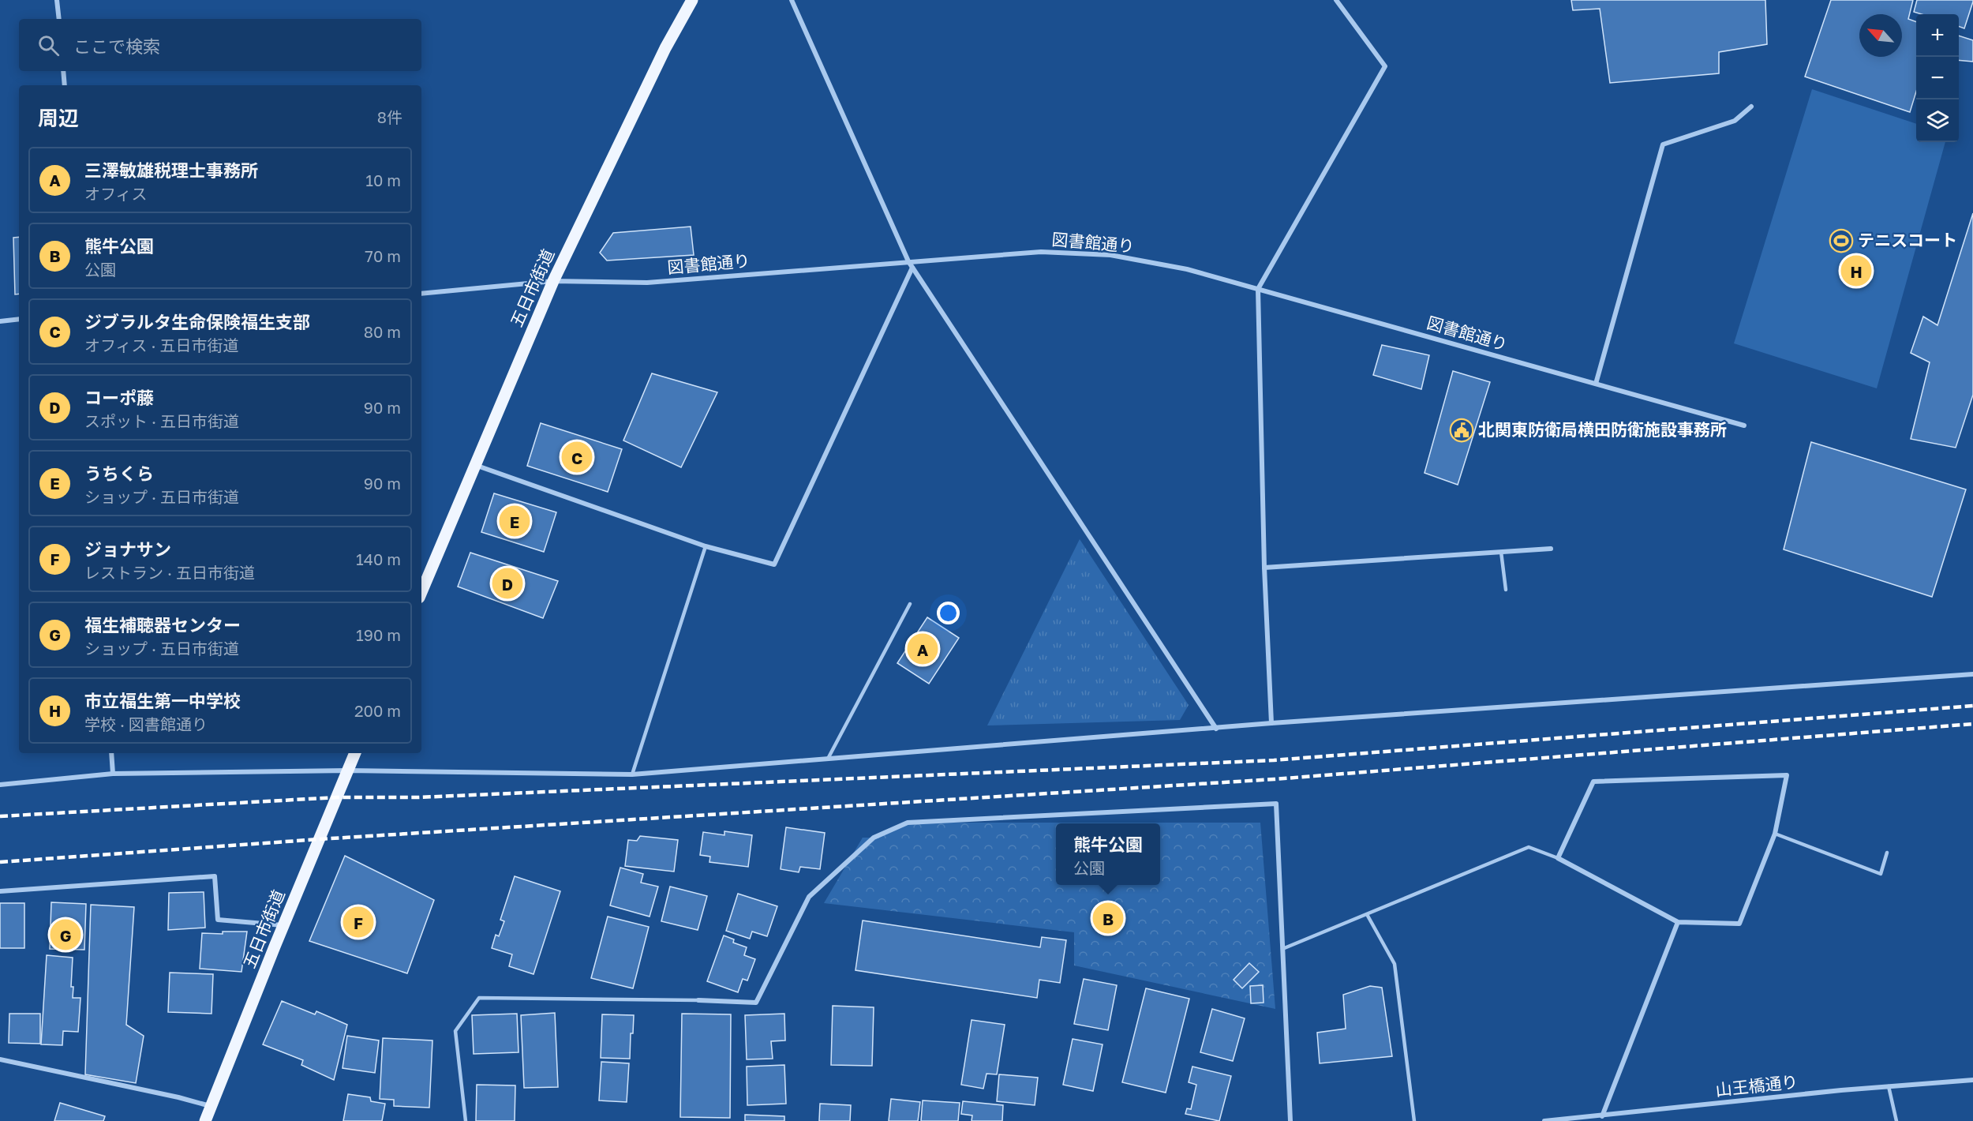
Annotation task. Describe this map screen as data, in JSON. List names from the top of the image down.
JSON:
{
  "streets": {
    "main road": ["五日市街道"],
    "street": ["図書館通り", "山王橋通り"]
  },
  "crossings": [
    ["図書館通り", "五日市街道"]
  ],
  "places": {
    "sports": ["テニスコート"],
    "public building": ["北関東防衛局横田防衛施設事務所"]
  },
  "north": "top left",
  "page": {
    "map_buttons": ["+", "−"],
    "search": "ここで検索",
    "heading": ["周辺", "8件"],
    "list": [
      {
        "mark": "A",
        "name": "三澤敏雄税理士事務所",
        "note": "オフィス",
        "value": "10 m"
      },
      {
        "mark": "B",
        "name": "熊牛公園",
        "note": "公園",
        "value": "70 m"
      },
      {
        "mark": "C",
        "name": "ジブラルタ生命保険福生支部",
        "note": "オフィス · 五日市街道",
        "value": "80 m"
      },
      {
        "mark": "D",
        "name": "コーポ藤",
        "note": "スポット · 五日市街道",
        "value": "90 m"
      },
      {
        "mark": "E",
        "name": "うちくら",
        "note": "ショップ · 五日市街道",
        "value": "90 m"
      },
      {
        "mark": "F",
        "name": "ジョナサン",
        "note": "レストラン · 五日市街道",
        "value": "140 m"
      },
      {
        "mark": "G",
        "name": "福生補聴器センター",
        "note": "ショップ · 五日市街道",
        "value": "190 m"
      },
      {
        "mark": "H",
        "name": "市立福生第一中学校",
        "note": "学校 · 図書館通り",
        "value": "200 m"
      }
    ],
    "pins": [
      "H",
      "C",
      "E",
      "D",
      "A",
      "B",
      "F",
      "G"
    ],
    "popup": ["熊牛公園", "公園"]
  }
}
